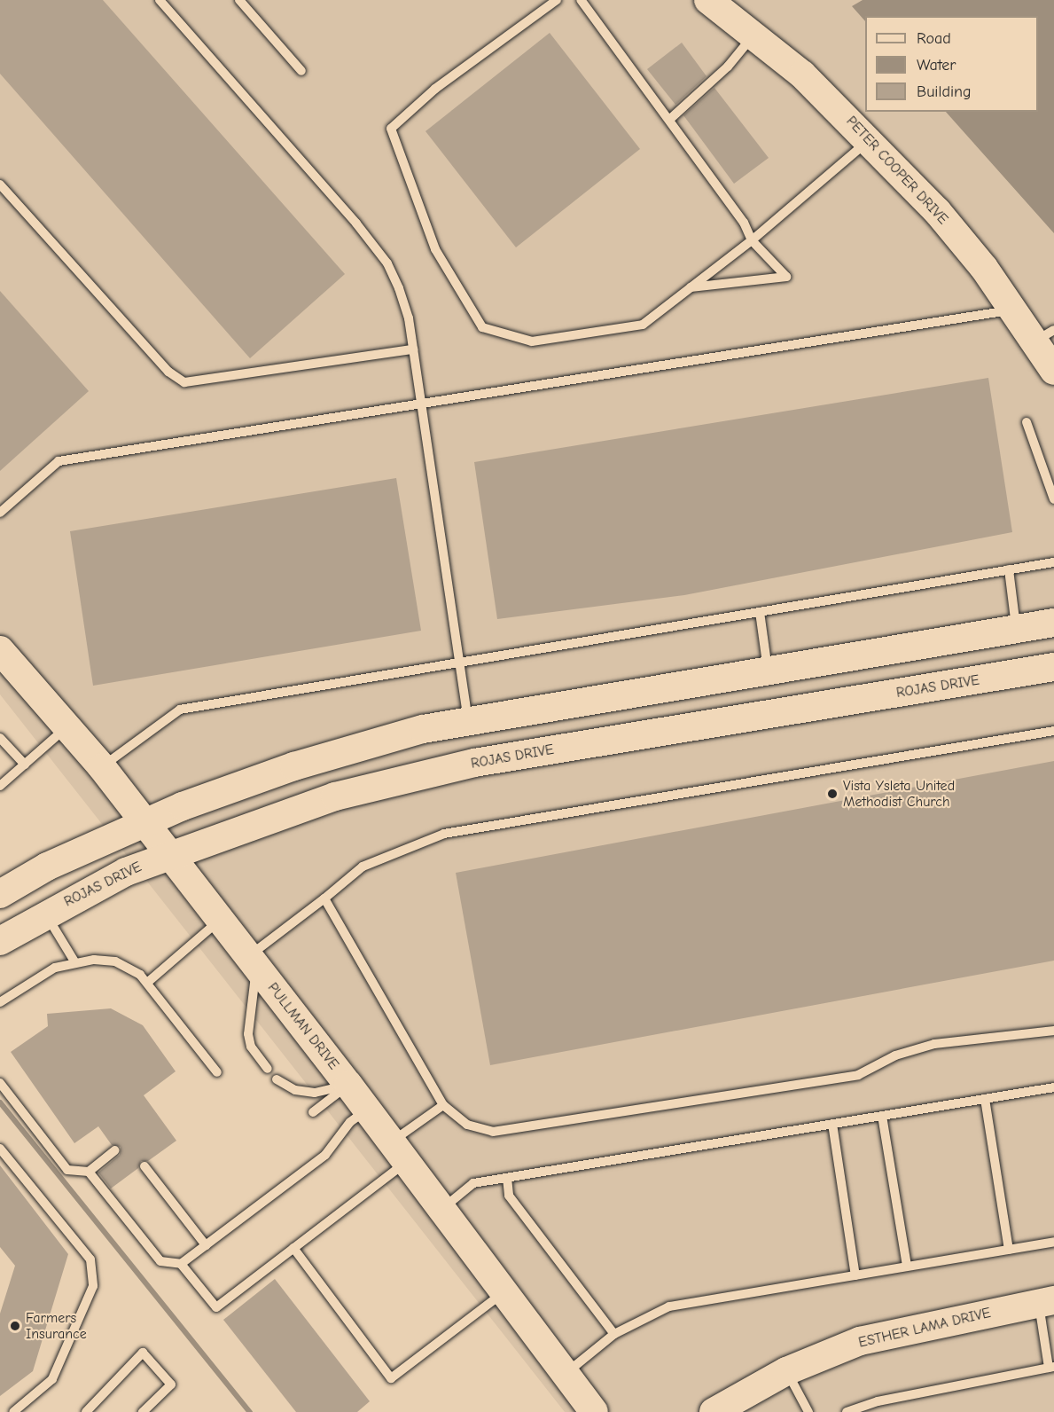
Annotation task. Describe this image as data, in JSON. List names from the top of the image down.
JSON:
{
  "streets": {
    "main road": [
      "PETER COOPER DRIVE",
      "ROJAS DRIVE",
      "PULLMAN DRIVE",
      "ESTHER LAMA DRIVE"
    ]
  },
  "crossings": [
    ["ROJAS DRIVE", "PULLMAN DRIVE"]
  ],
  "places": ["Vista Ysleta United Methodist Church", "Farmers Insurance"],
  "legend": ["Road", "Water", "Building"]
}
